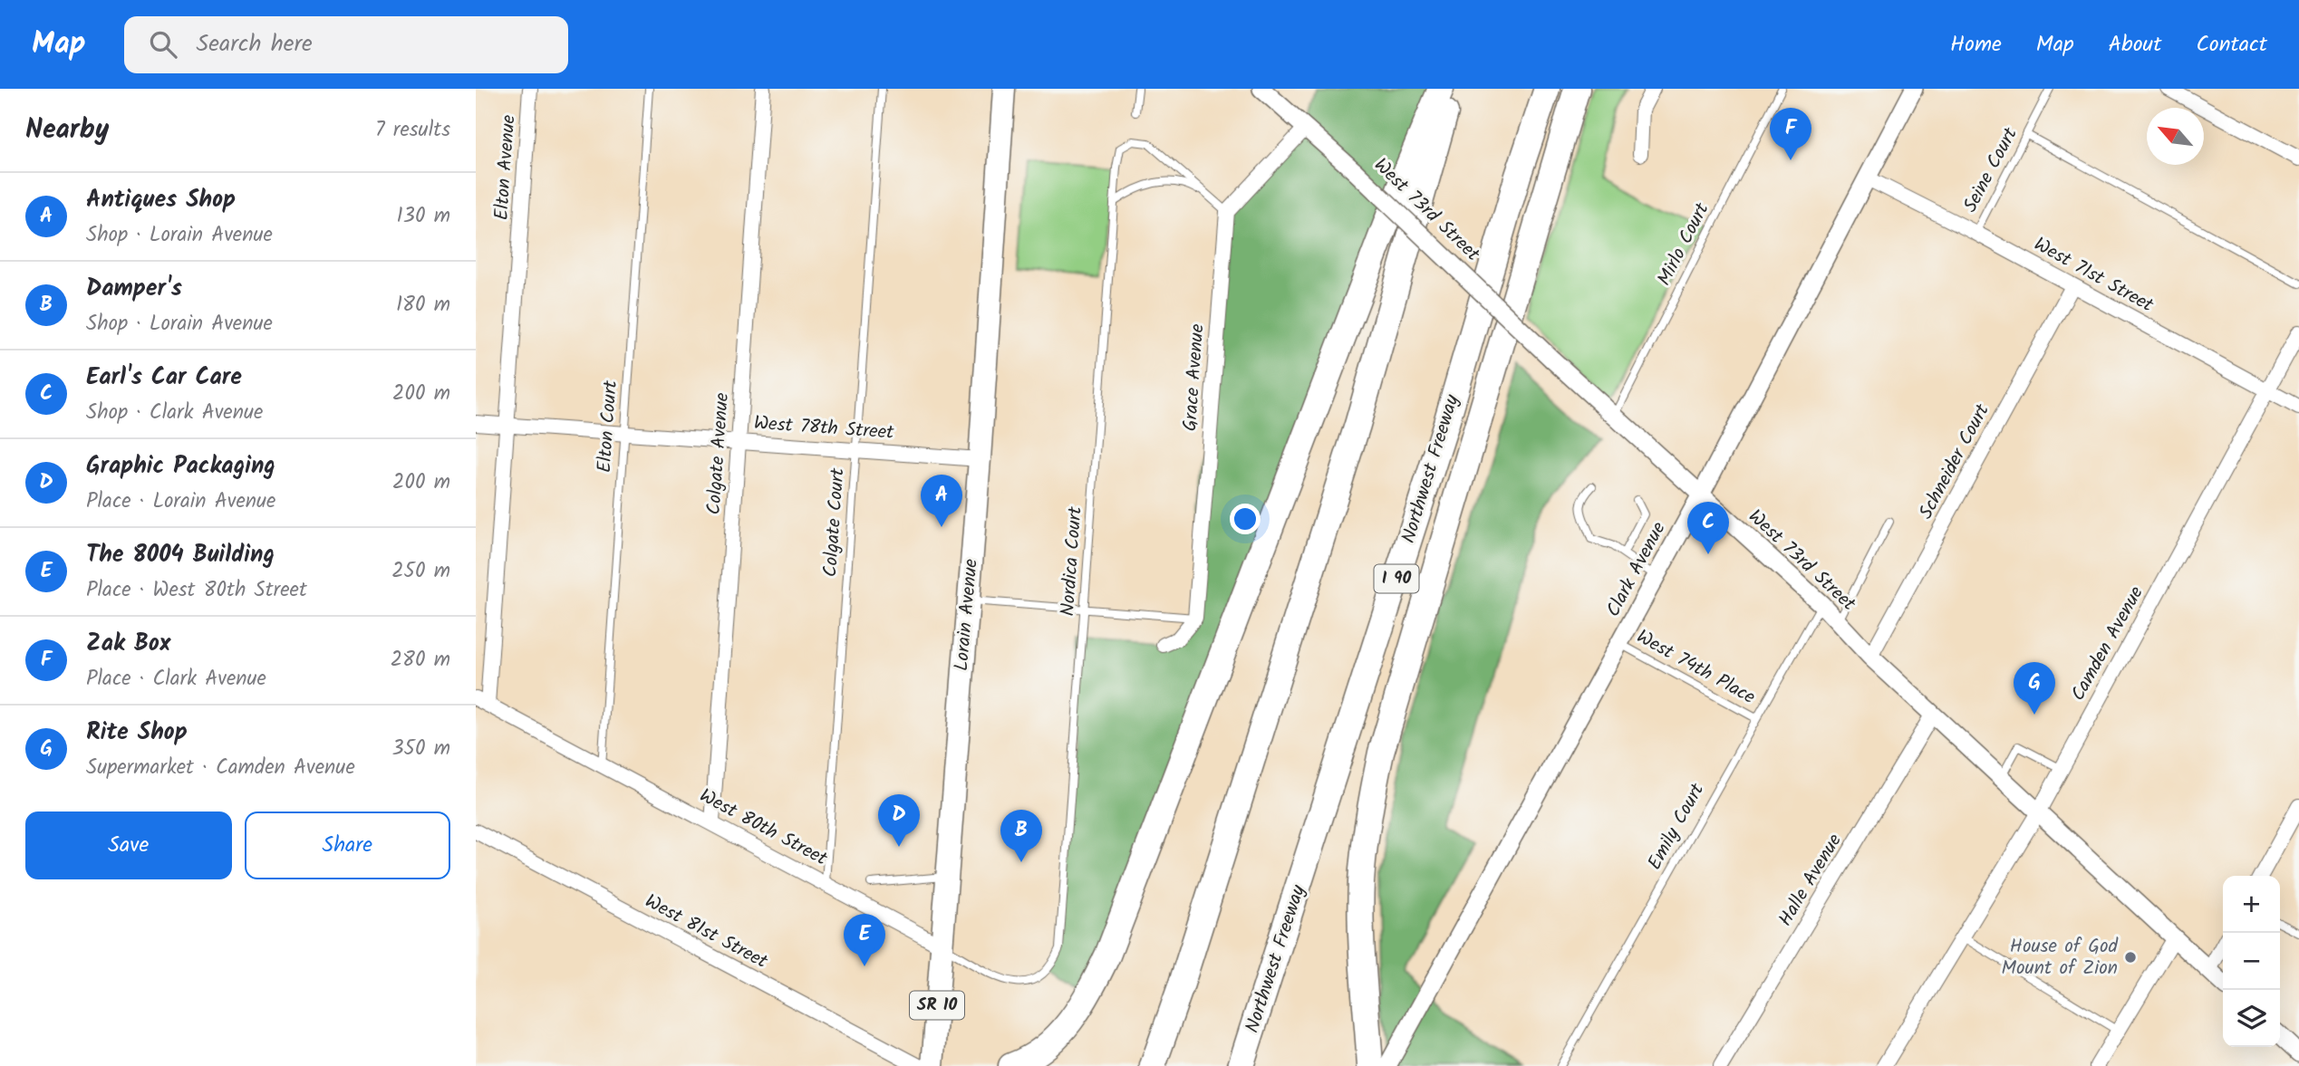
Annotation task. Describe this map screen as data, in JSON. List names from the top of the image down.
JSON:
{
  "streets": {
    "highway": ["Northwest Freeway", "I 90"],
    "main road": ["Lorain Avenue", "SR 10"],
    "street": [
      "Elton Avenue",
      "West 73rd Street",
      "West 71st Street",
      "Grace Avenue",
      "West 78th Street",
      "Colgate Avenue",
      "Schneider Court",
      "Clark Avenue",
      "Camden Avenue",
      "West 80th Street",
      "Halle Avenue",
      "West 81st Street"
    ],
    "lane": [
      "Seine Court",
      "Mirlo Court",
      "Elton Court",
      "Colgate Court",
      "Nordica Court",
      "West 74th Place",
      "Emily Court"
    ]
  },
  "crossings": [
    ["Elton Avenue", "West 78th Street"],
    ["Elton Avenue", "West 80th Street"],
    ["Seine Court", "West 71st Street"],
    ["West 73rd Street", "Mirlo Court"],
    ["West 73rd Street", "Schneider Court"],
    ["West 73rd Street", "Clark Avenue"],
    ["West 73rd Street", "Camden Avenue"],
    ["West 73rd Street", "Emily Court"],
    ["West 73rd Street", "Halle Avenue"],
    ["West 71st Street", "Schneider Court"],
    ["West 71st Street", "Clark Avenue"],
    ["West 71st Street", "Camden Avenue"],
    ["Elton Court", "West 78th Street"],
    ["Elton Court", "West 80th Street"],
    ["West 78th Street", "Colgate Avenue"],
    ["West 78th Street", "Colgate Court"],
    ["West 78th Street", "Lorain Avenue"],
    ["Colgate Avenue", "West 80th Street"],
    ["Colgate Court", "West 80th Street"],
    ["Nordica Court", "West 80th Street"],
    ["Clark Avenue", "West 74th Place"],
    ["Lorain Avenue", "West 80th Street"],
    ["West 74th Place", "Emily Court"]
  ],
  "places": ["House of God Mount of Zion"],
  "north": "top left",
  "page": {
    "header": "Map",
    "search": "Search here",
    "nav": [
      "Home",
      "Map",
      "About",
      "Contact"
    ],
    "heading": ["Nearby", "7 results"],
    "pins": [
      "F",
      "A",
      "C",
      "G",
      "D",
      "B",
      "E"
    ],
    "list": [
      {
        "mark": "A",
        "name": "Antiques Shop",
        "note": "Shop · Lorain Avenue",
        "value": "130 m"
      },
      {
        "mark": "B",
        "name": "Damper's",
        "note": "Shop · Lorain Avenue",
        "value": "180 m"
      },
      {
        "mark": "C",
        "name": "Earl's Car Care",
        "note": "Shop · Clark Avenue",
        "value": "200 m"
      },
      {
        "mark": "D",
        "name": "Graphic Packaging",
        "note": "Place · Lorain Avenue",
        "value": "200 m"
      },
      {
        "mark": "E",
        "name": "The 8004 Building",
        "note": "Place · West 80th Street",
        "value": "250 m"
      },
      {
        "mark": "F",
        "name": "Zak Box",
        "note": "Place · Clark Avenue",
        "value": "280 m"
      },
      {
        "mark": "G",
        "name": "Rite Shop",
        "note": "Supermarket · Camden Avenue",
        "value": "350 m"
      }
    ],
    "buttons": ["Save", "Share"],
    "map_buttons": ["+", "−"]
  }
}
